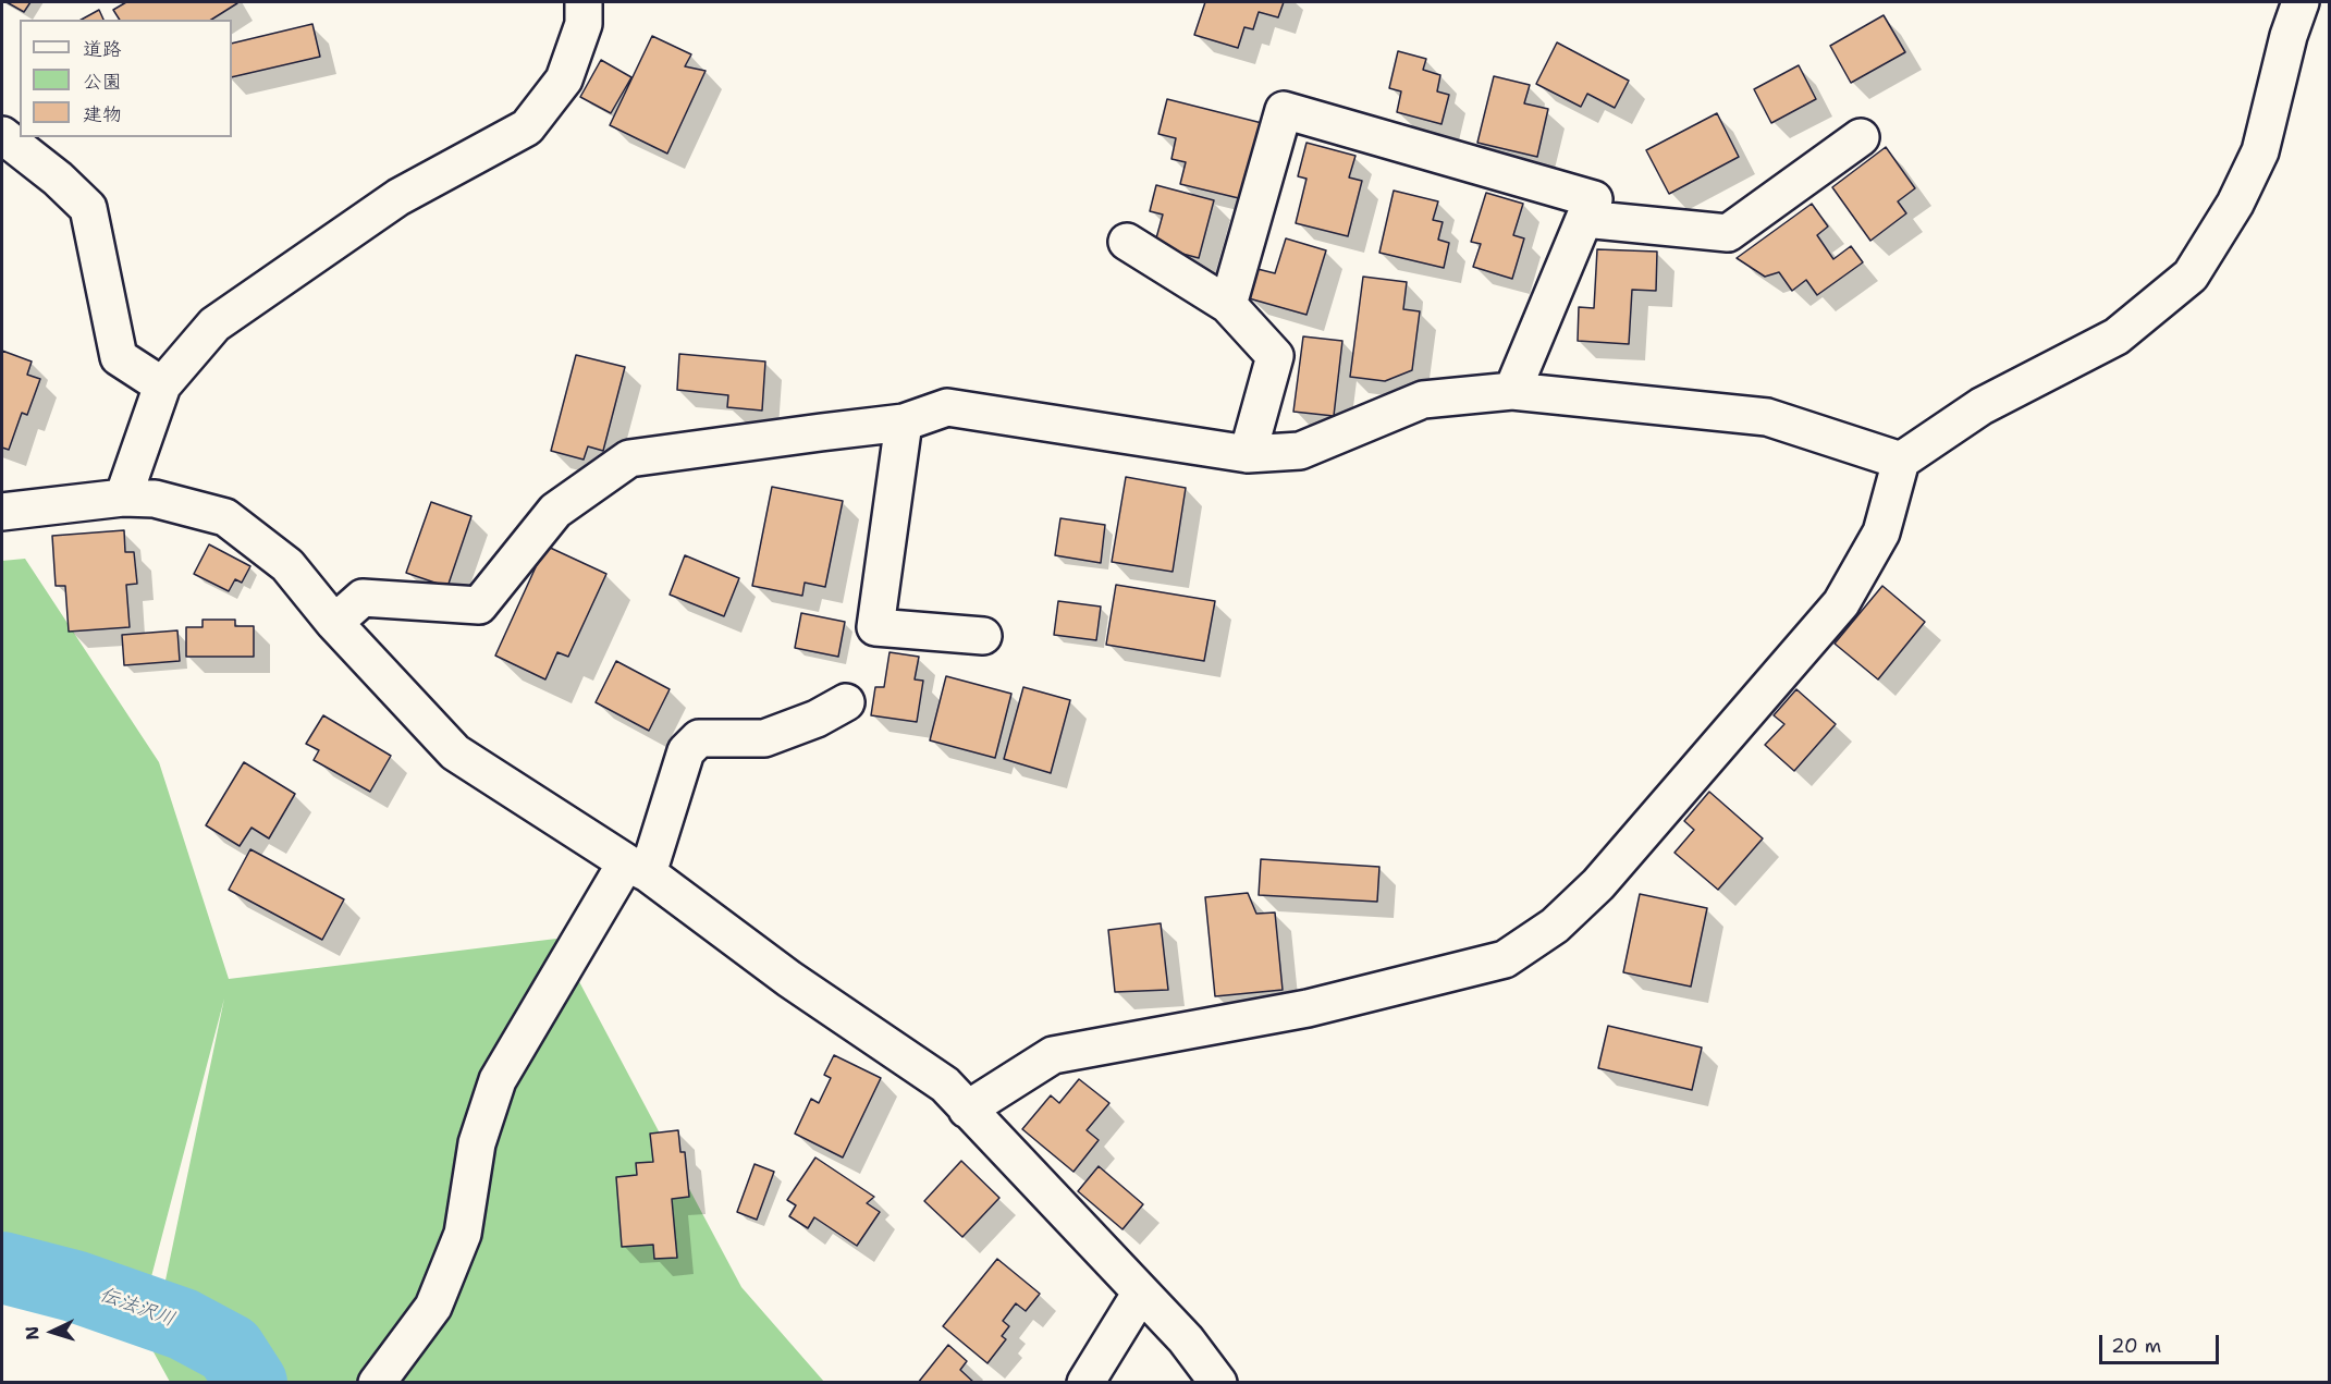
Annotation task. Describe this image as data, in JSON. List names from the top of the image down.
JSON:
{
  "water": ["伝法沢川"],
  "legend": ["道路", "公園", "建物"],
  "scale_bar": "20 m",
  "north": "left"
}
